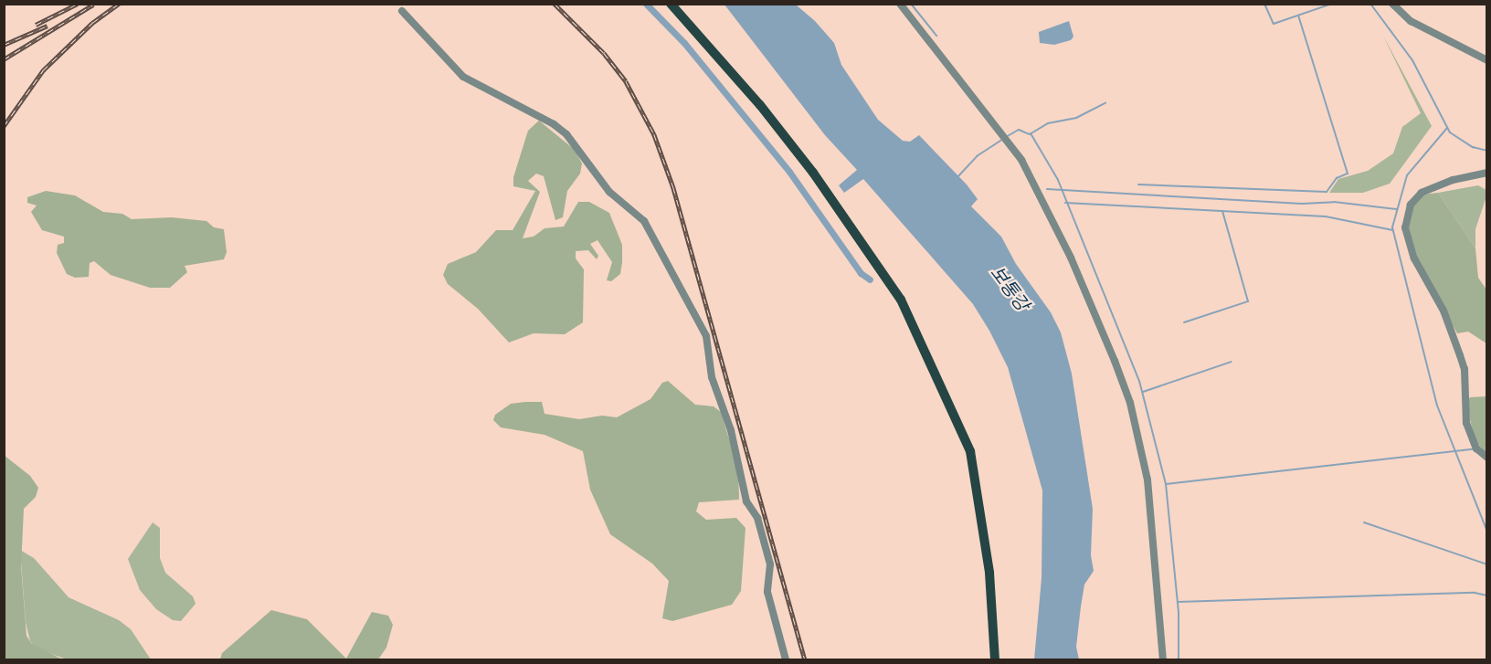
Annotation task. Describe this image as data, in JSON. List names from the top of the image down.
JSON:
{
  "water": ["보통강"]
}
